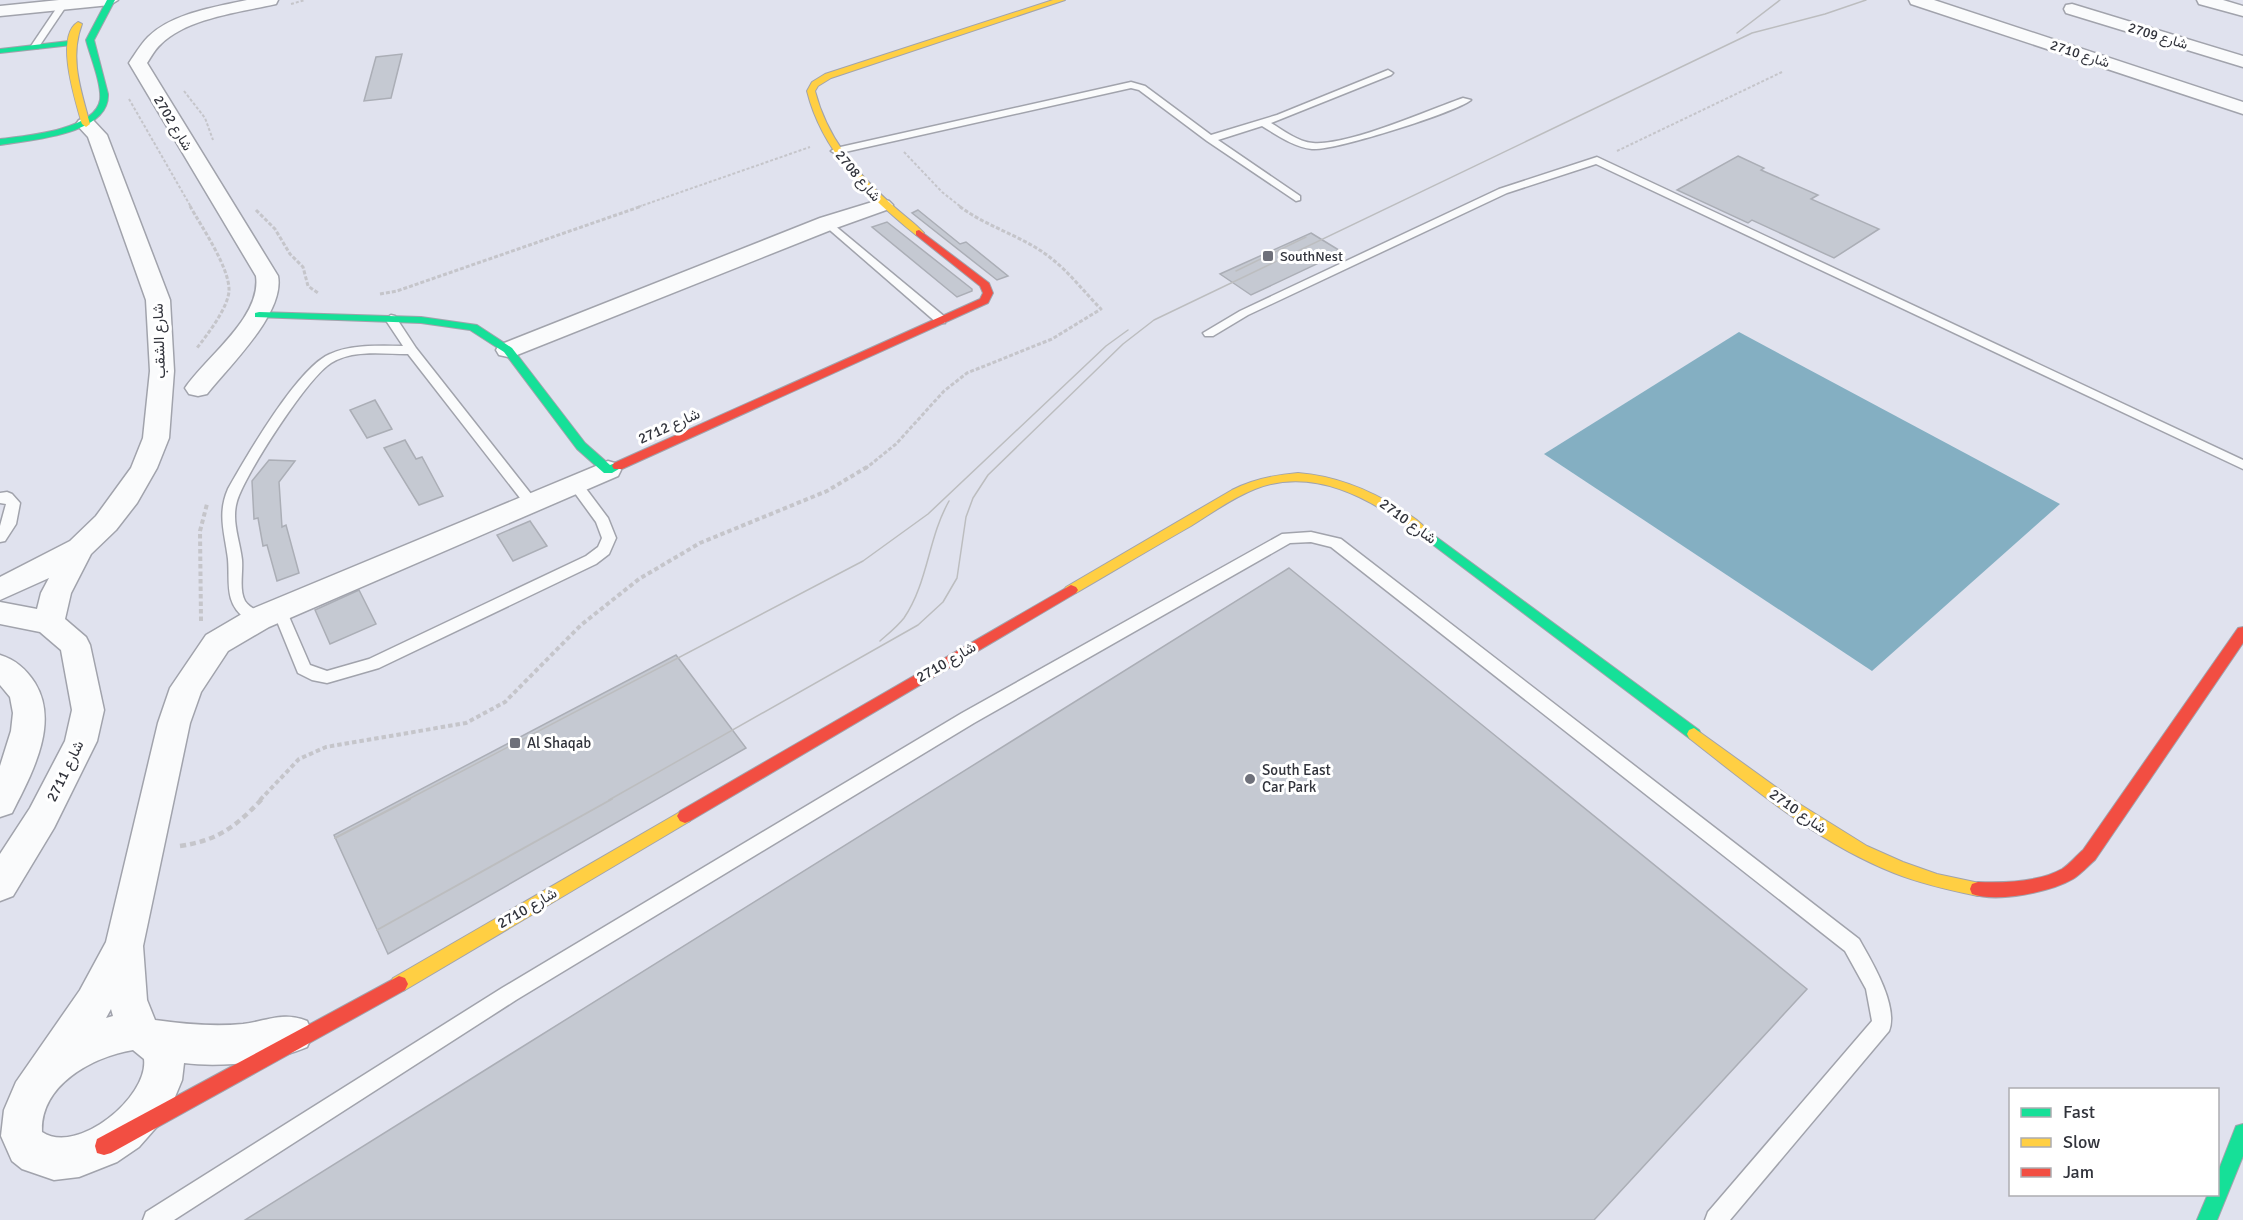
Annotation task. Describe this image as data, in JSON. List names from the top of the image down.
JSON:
{
  "streets": {
    "main road": [
      "شارع 2710",
      "شارع 2708",
      "شارع الشقب",
      "شارع 2712"
    ],
    "street": ["شارع 2709", "شارع 2702", "شارع 2711"]
  },
  "crossings": [
    ["شارع 2708", "شارع 2712"],
    ["شارع الشقب", "شارع 2711"]
  ],
  "places": {
    "transit": ["SouthNest", "Al Shaqab"],
    "other": ["South East Car Park"]
  },
  "legend": ["Fast", "Slow", "Jam"]
}
